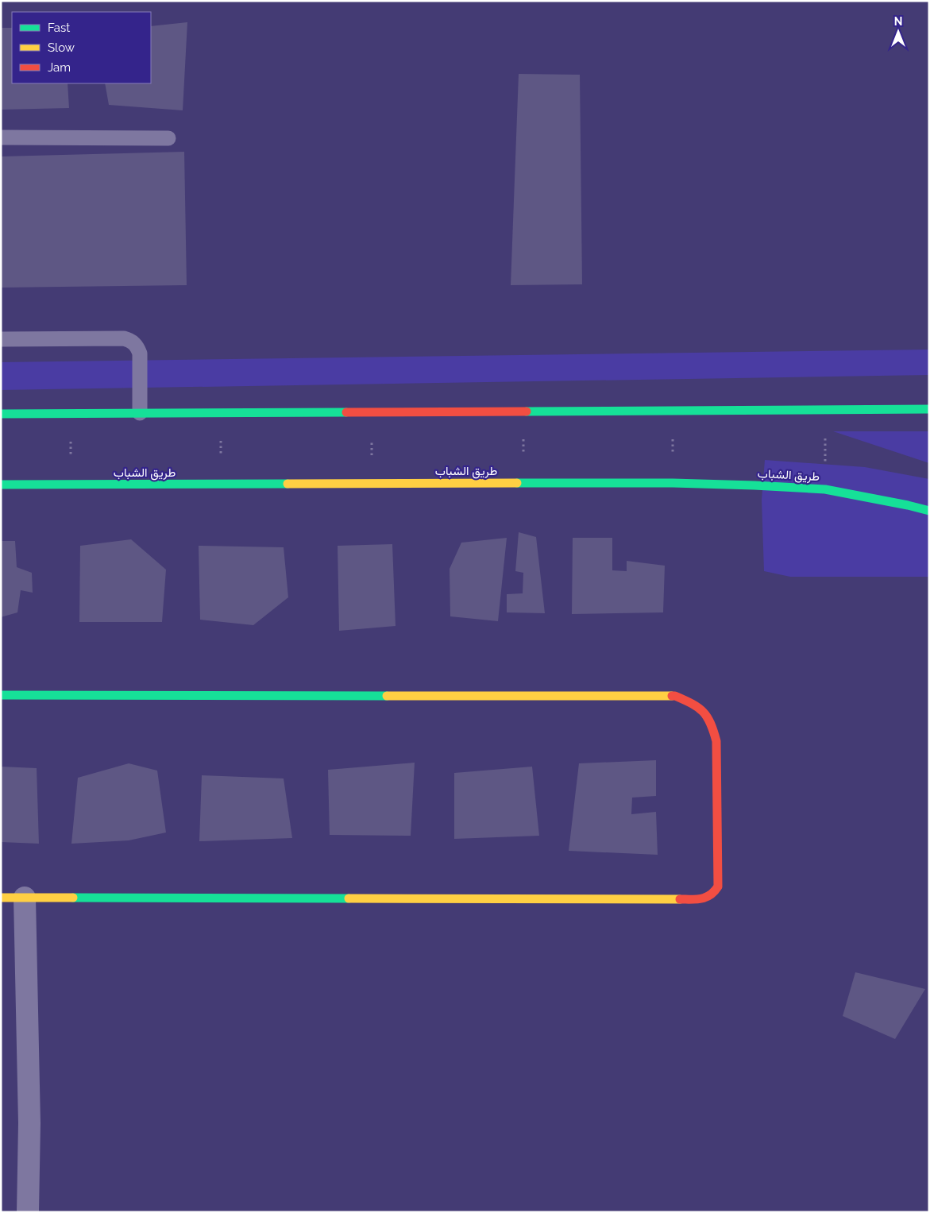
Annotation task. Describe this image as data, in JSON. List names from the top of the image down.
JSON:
{
  "streets": {
    "main road": ["طريق الشباب"]
  },
  "legend": ["Fast", "Slow", "Jam"],
  "north": "top"
}
